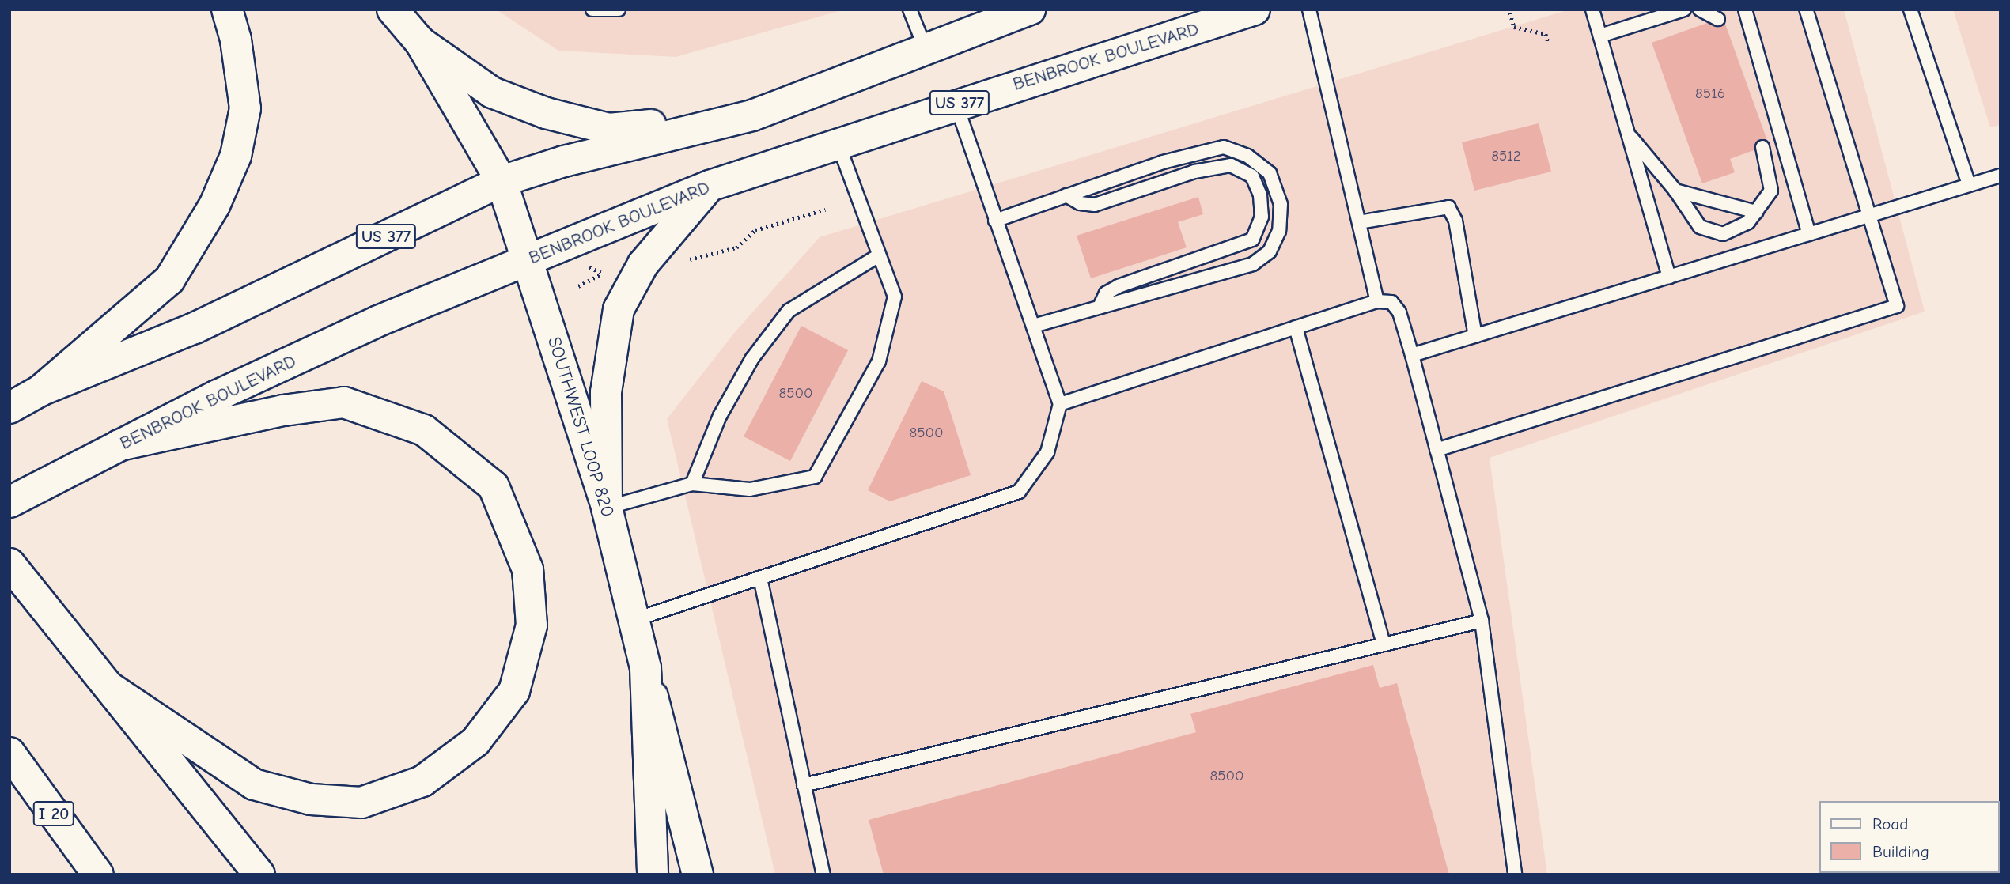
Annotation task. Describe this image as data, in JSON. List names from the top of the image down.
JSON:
{
  "streets": {
    "main road": [
      "BENBROOK BOULEVARD",
      "US 377",
      "SOUTHWEST LOOP 820",
      "I 20"
    ]
  },
  "crossings": [
    ["BENBROOK BOULEVARD", "SOUTHWEST LOOP 820"],
    ["US 377", "SOUTHWEST LOOP 820"]
  ],
  "house_numbers": [
    "8516",
    "8512",
    "8500",
    "8500",
    "8500"
  ],
  "legend": ["Road", "Building"]
}
